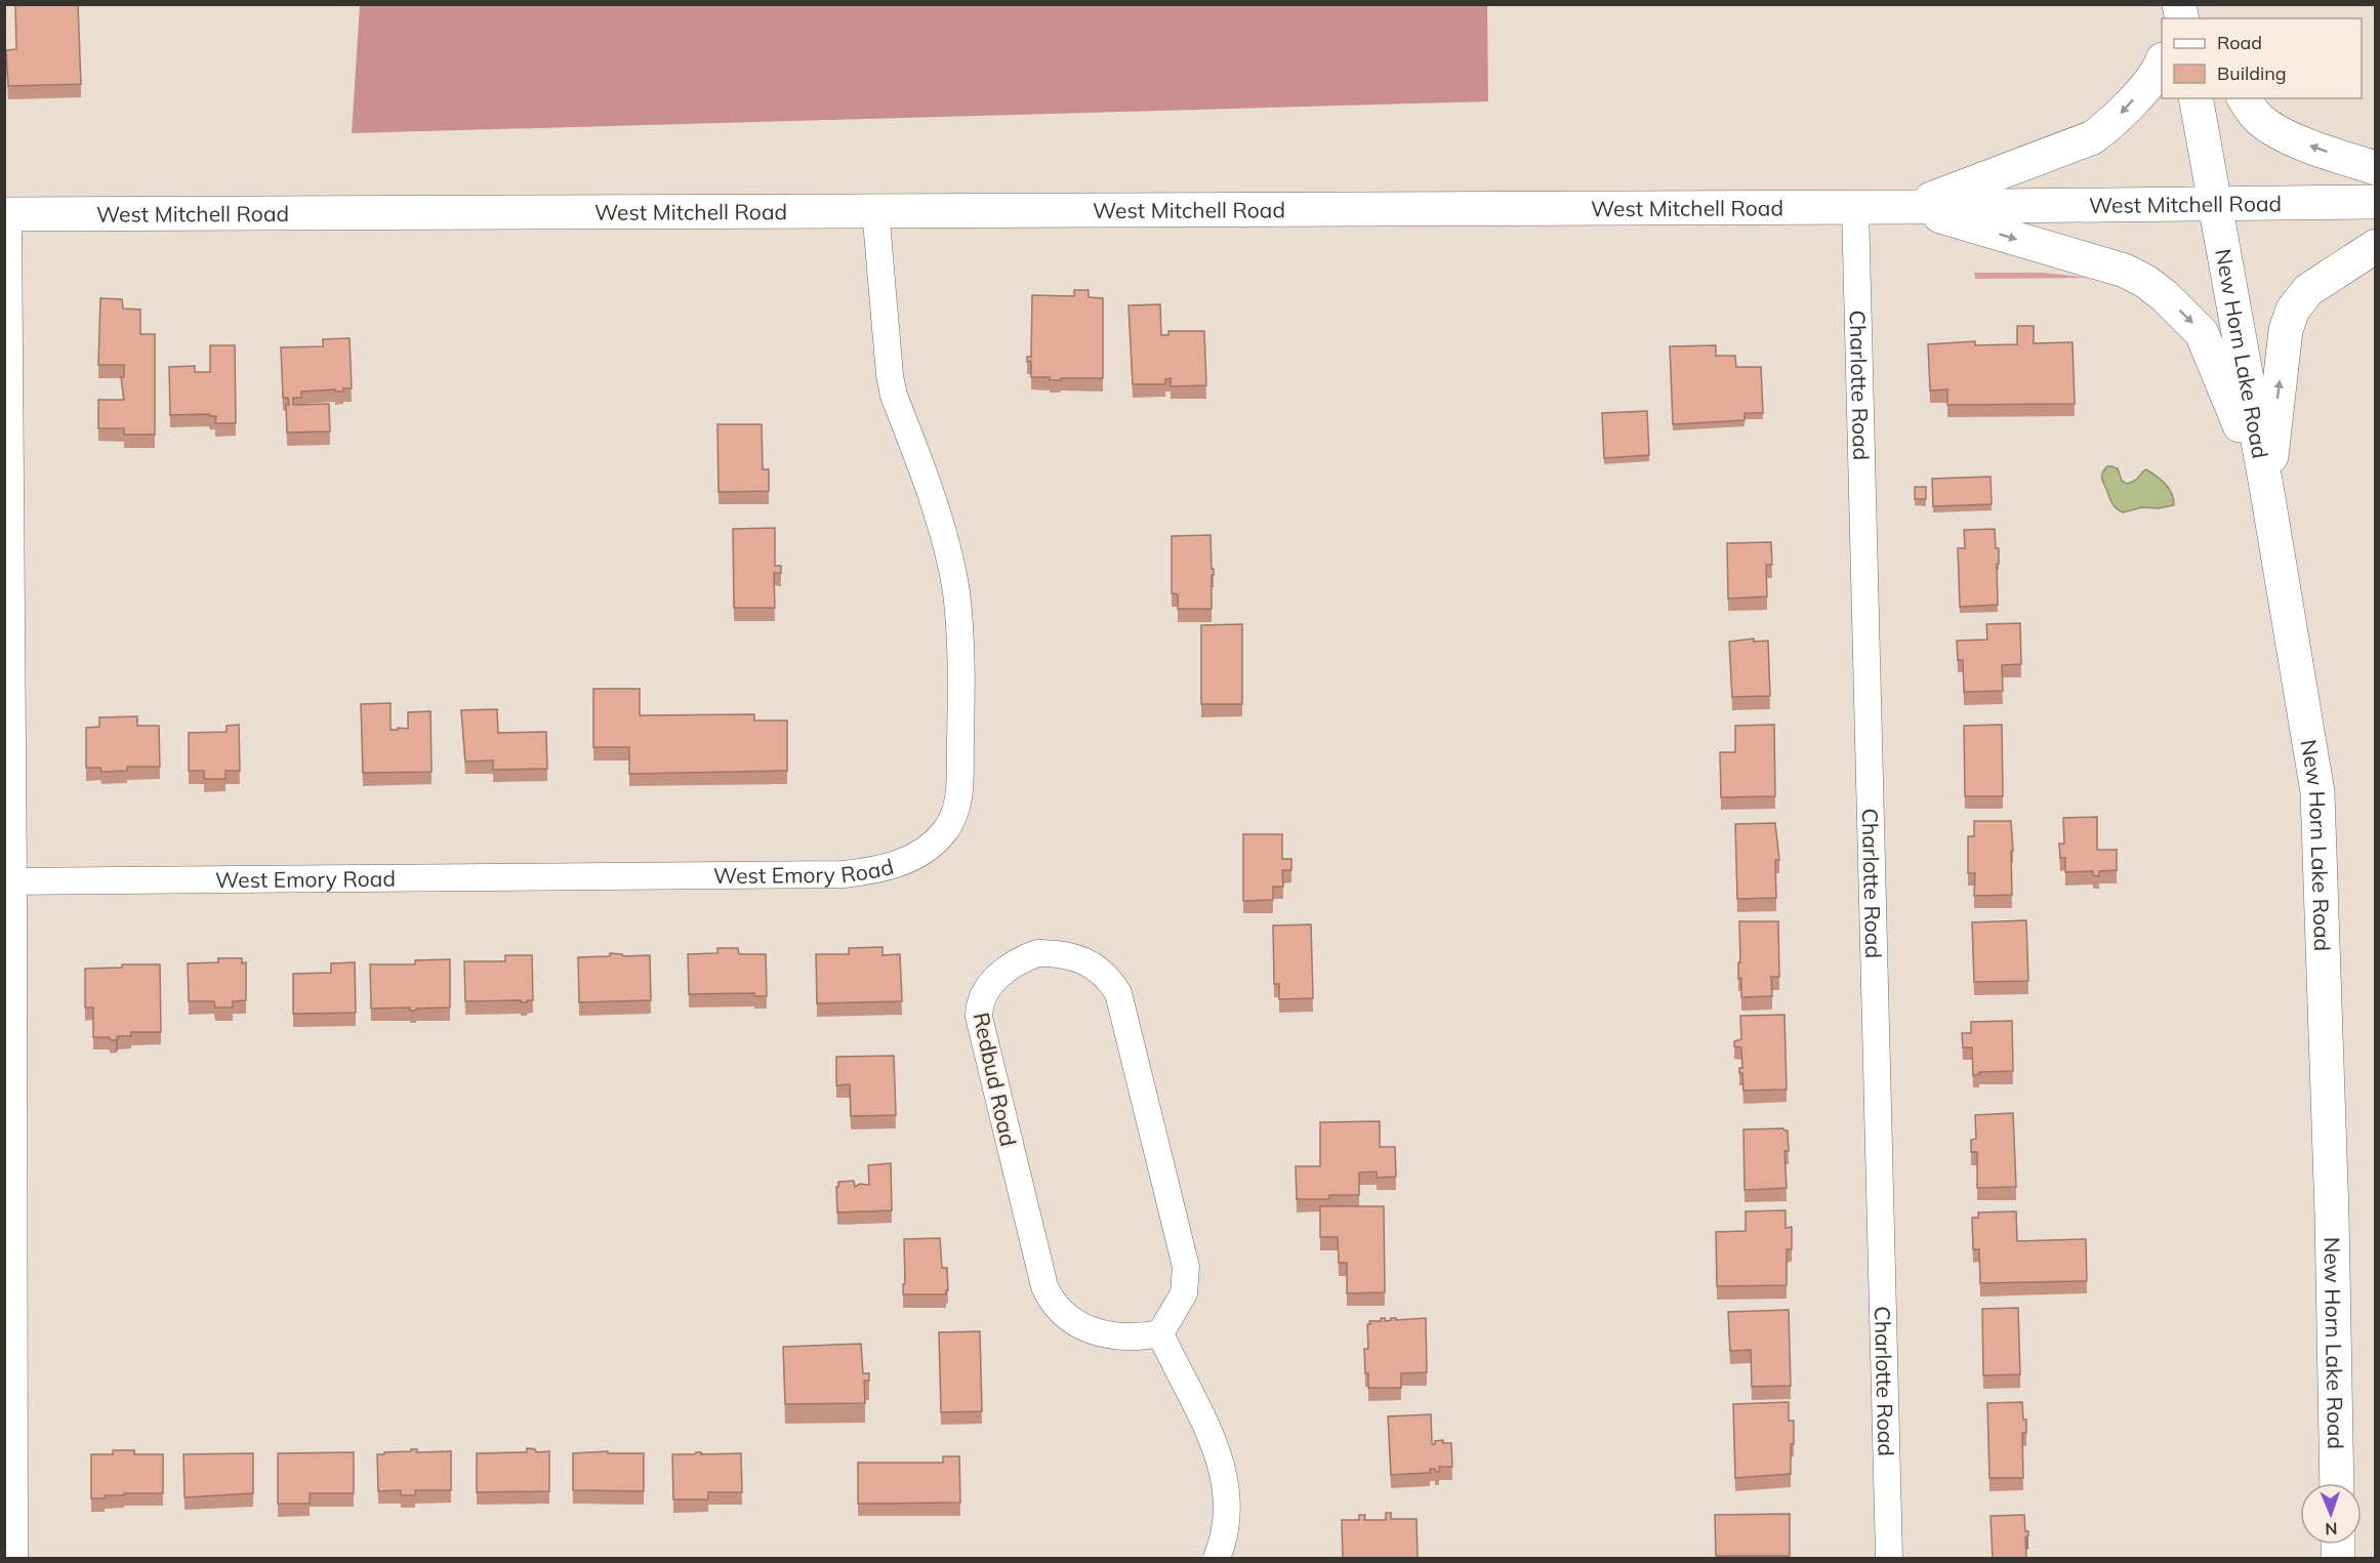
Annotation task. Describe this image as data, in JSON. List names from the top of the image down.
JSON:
{
  "streets": {
    "main road": ["West Mitchell Road", "New Horn Lake Road"],
    "street": ["Charlotte Road", "West Emory Road", "Redbud Road"]
  },
  "crossings": [
    ["West Mitchell Road", "New Horn Lake Road"],
    ["West Mitchell Road", "Charlotte Road"],
    ["West Mitchell Road", "West Emory Road"]
  ],
  "legend": ["Road", "Building"],
  "north": "bottom"
}
